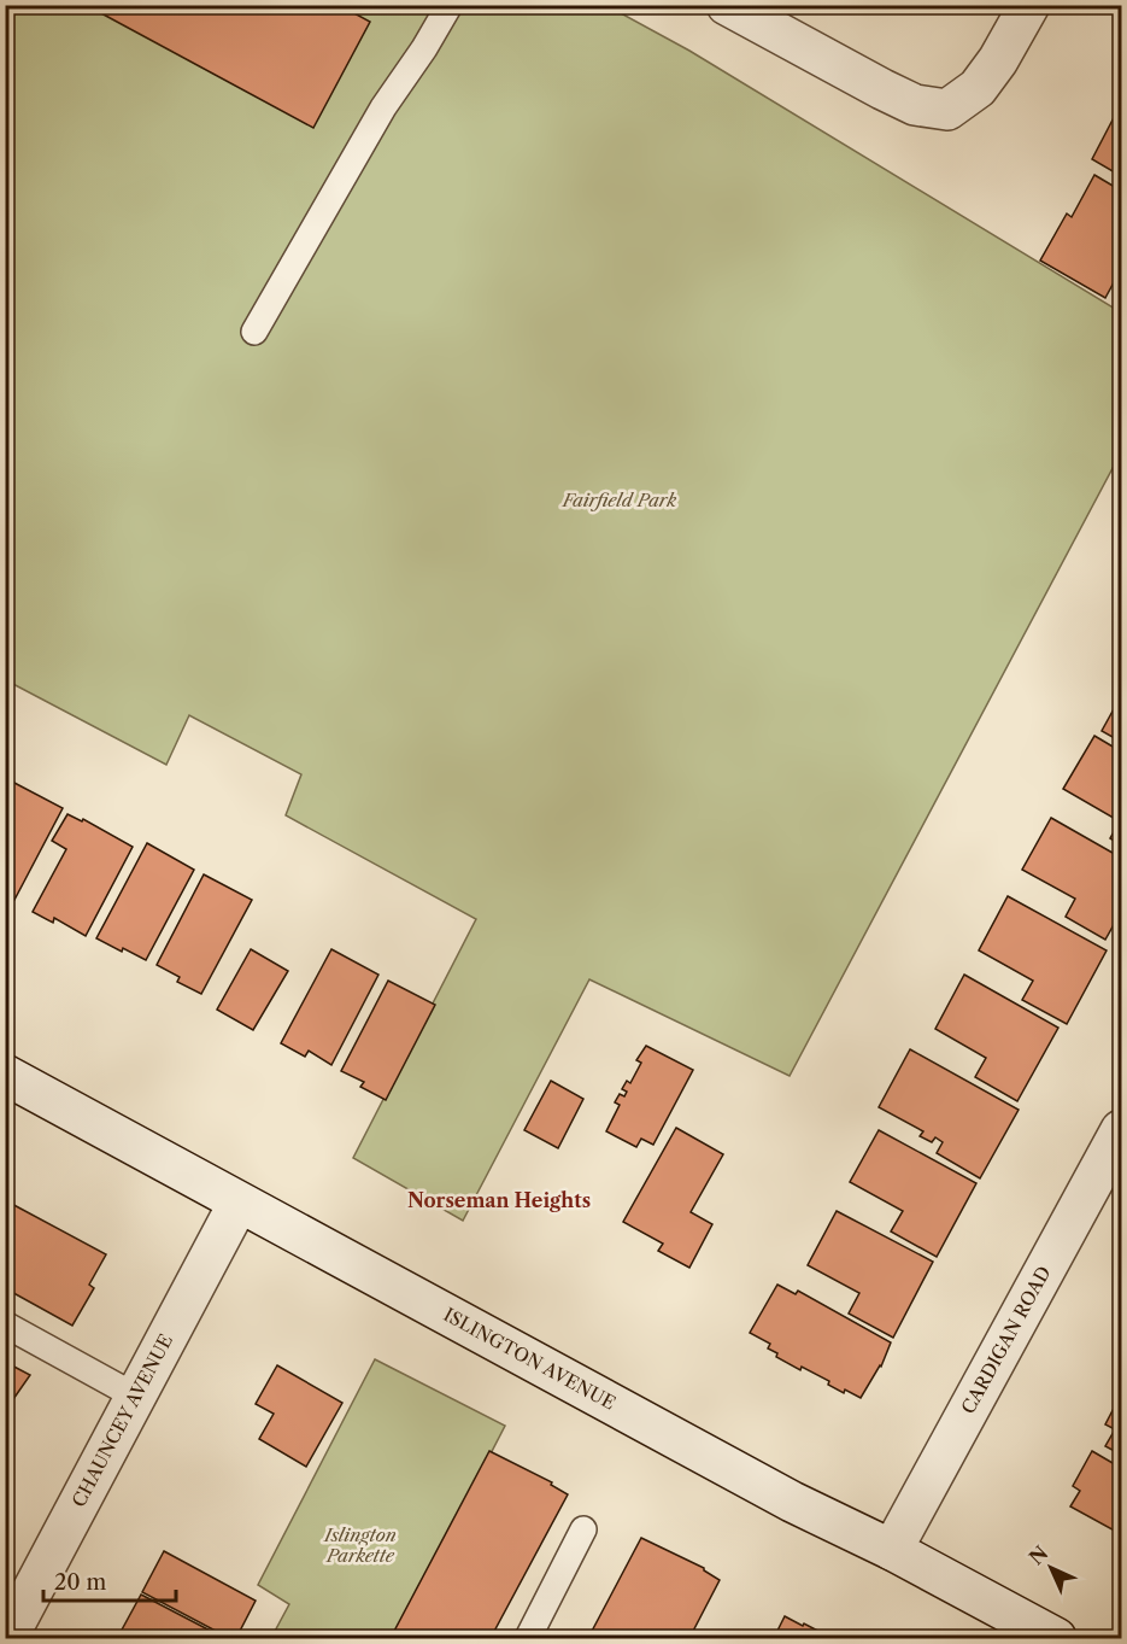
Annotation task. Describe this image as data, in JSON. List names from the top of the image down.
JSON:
{
  "streets": {
    "street": ["CARDIGAN ROAD", "ISLINGTON AVENUE", "CHAUNCEY AVENUE"]
  },
  "crossings": [
    ["CARDIGAN ROAD", "ISLINGTON AVENUE"],
    ["ISLINGTON AVENUE", "CHAUNCEY AVENUE"]
  ],
  "districts": ["Norseman Heights"],
  "parks": ["Fairfield Park", "Islington Parkette"],
  "scale_bar": "20 m",
  "north": "top left"
}
